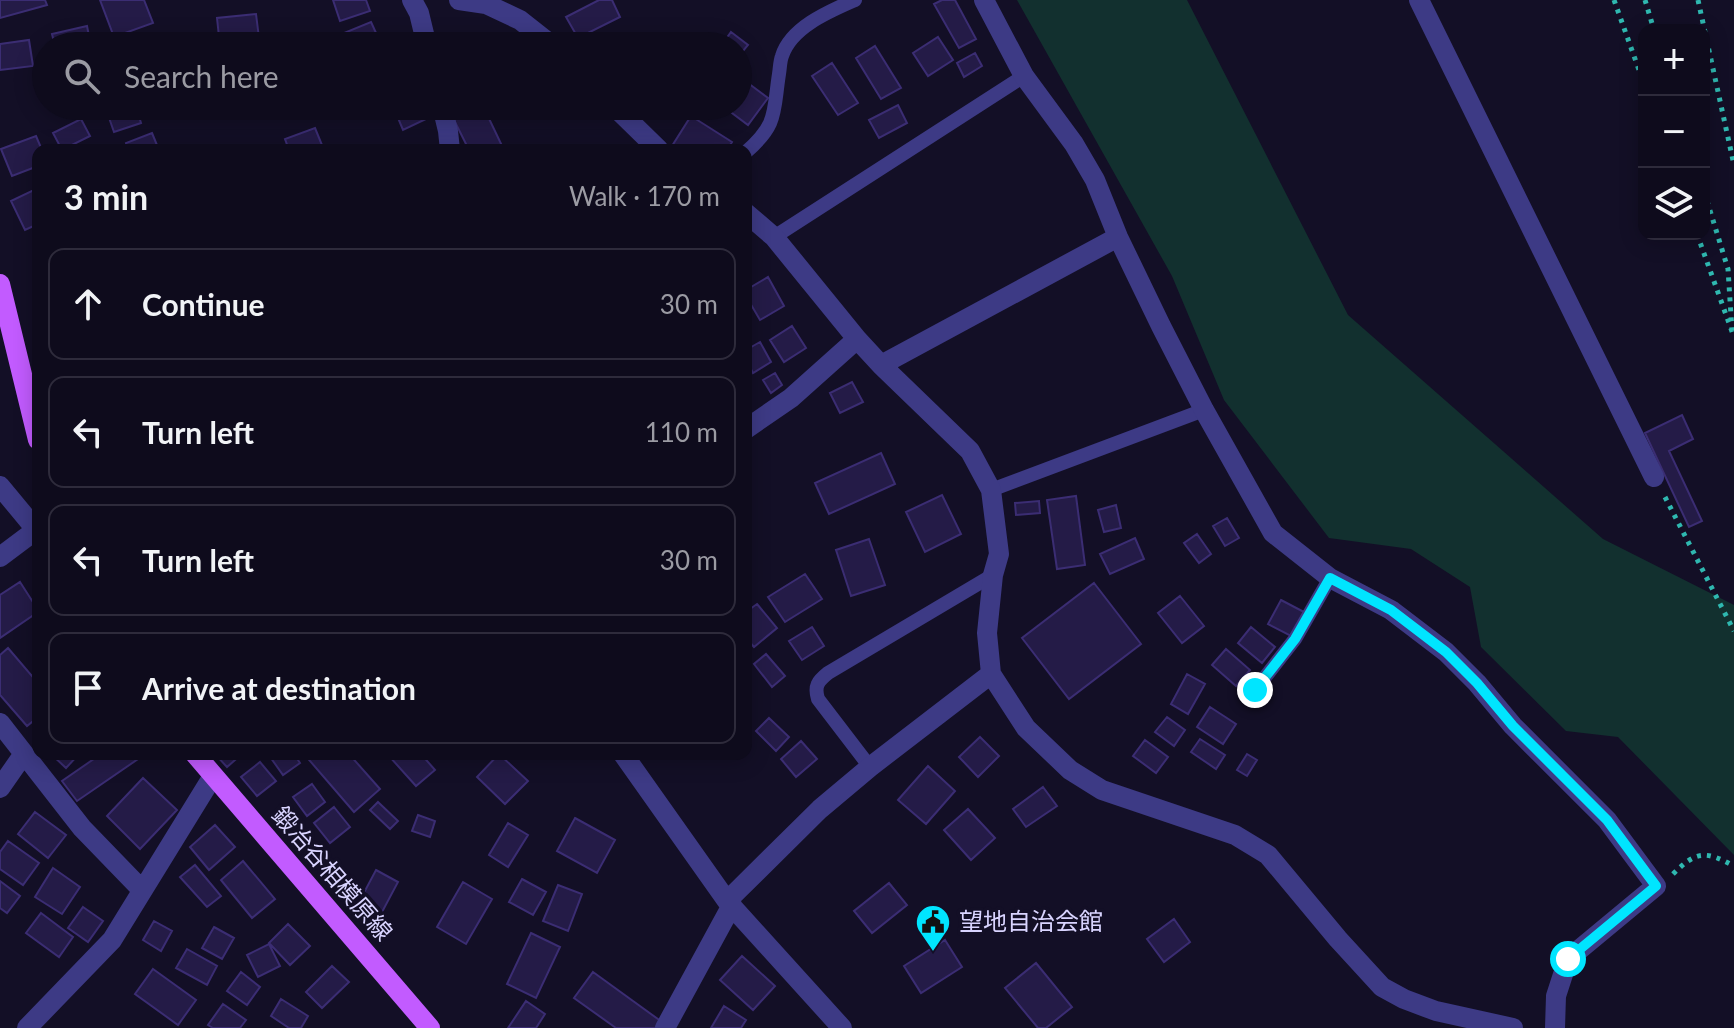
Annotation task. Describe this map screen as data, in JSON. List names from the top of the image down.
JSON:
{
  "streets": {
    "main road": ["鍛冶谷相模原線"]
  },
  "places": {
    "public building": ["望地自治会館"]
  },
  "page": {
    "map_buttons": ["+", "−"],
    "search": "Search here",
    "heading": ["3 min", "Walk · 170 m"],
    "list": [
      ["Continue", "30 m"],
      ["Turn left", "110 m"],
      ["Turn left", "30 m"],
      "Arrive at destination"
    ]
  }
}
